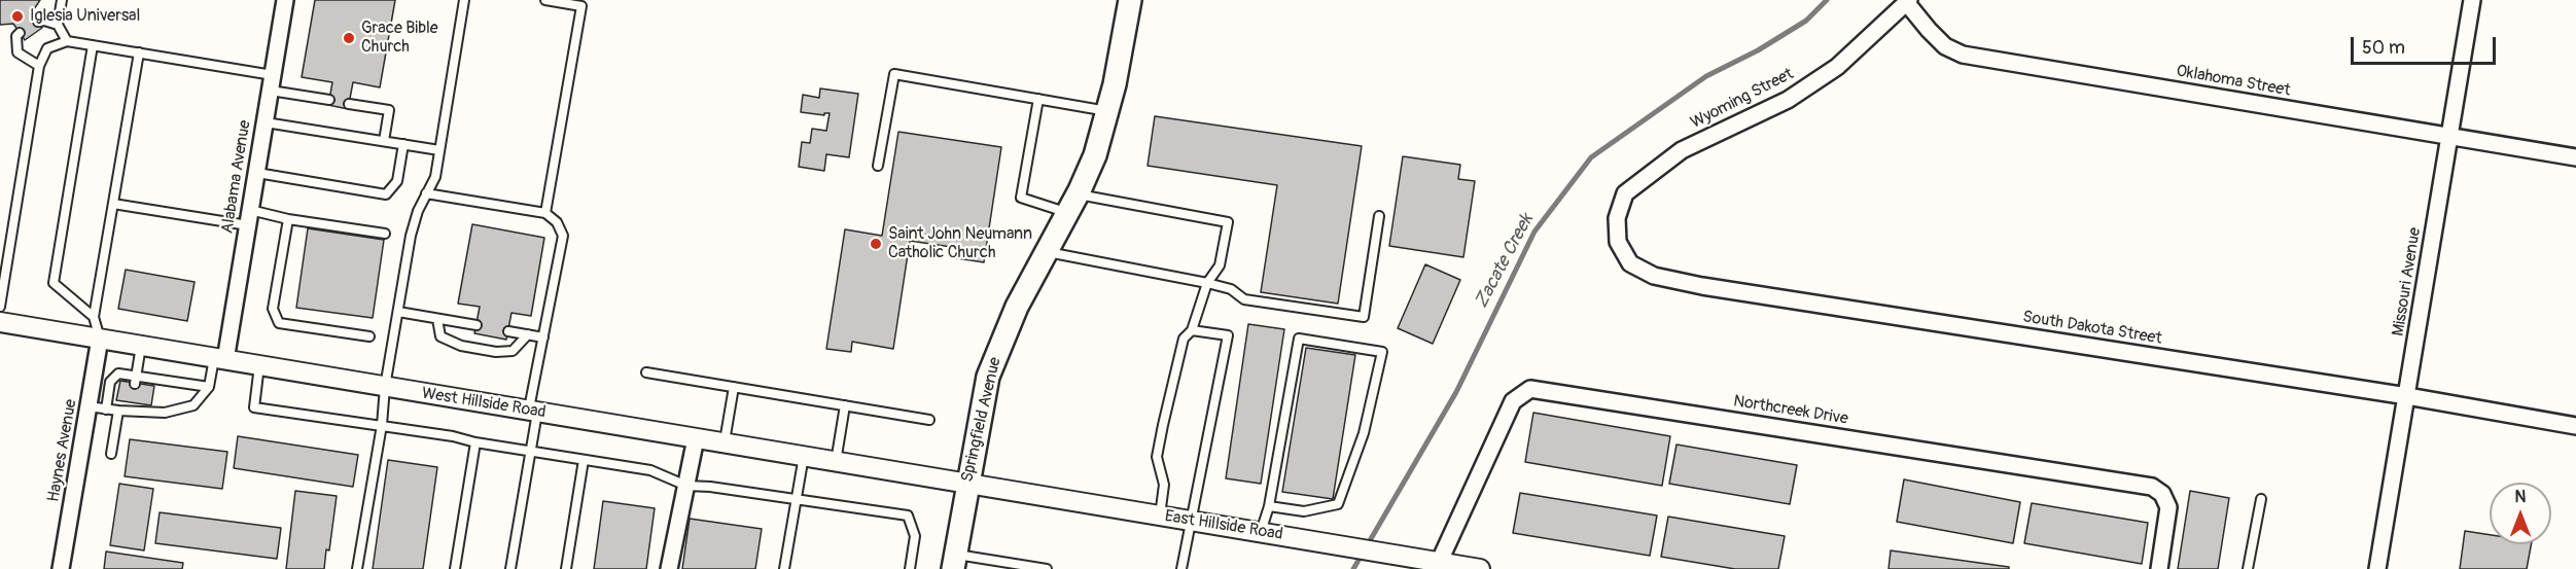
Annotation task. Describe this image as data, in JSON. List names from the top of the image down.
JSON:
{
  "streets": {
    "main road": ["Springfield Avenue"],
    "street": [
      "Oklahoma Street",
      "Wyoming Street",
      "Alabama Avenue",
      "Missouri Avenue",
      "South Dakota Street",
      "West Hillside Road",
      "Northcreek Drive",
      "Haynes Avenue",
      "East Hillside Road"
    ]
  },
  "crossings": [
    ["Oklahoma Street", "Wyoming Street"],
    ["Oklahoma Street", "Missouri Avenue"],
    ["Wyoming Street", "South Dakota Street"],
    ["Alabama Avenue", "West Hillside Road"],
    ["Missouri Avenue", "South Dakota Street"],
    ["West Hillside Road", "Springfield Avenue"],
    ["West Hillside Road", "Haynes Avenue"],
    ["West Hillside Road", "East Hillside Road"],
    ["Northcreek Drive", "East Hillside Road"],
    ["Springfield Avenue", "East Hillside Road"]
  ],
  "water": ["Zacate Creek"],
  "places": ["Iglesia Universal", "Grace Bible Church", "Saint John Neumann Catholic Church"],
  "scale_bar": "50 m",
  "north": "top"
}
